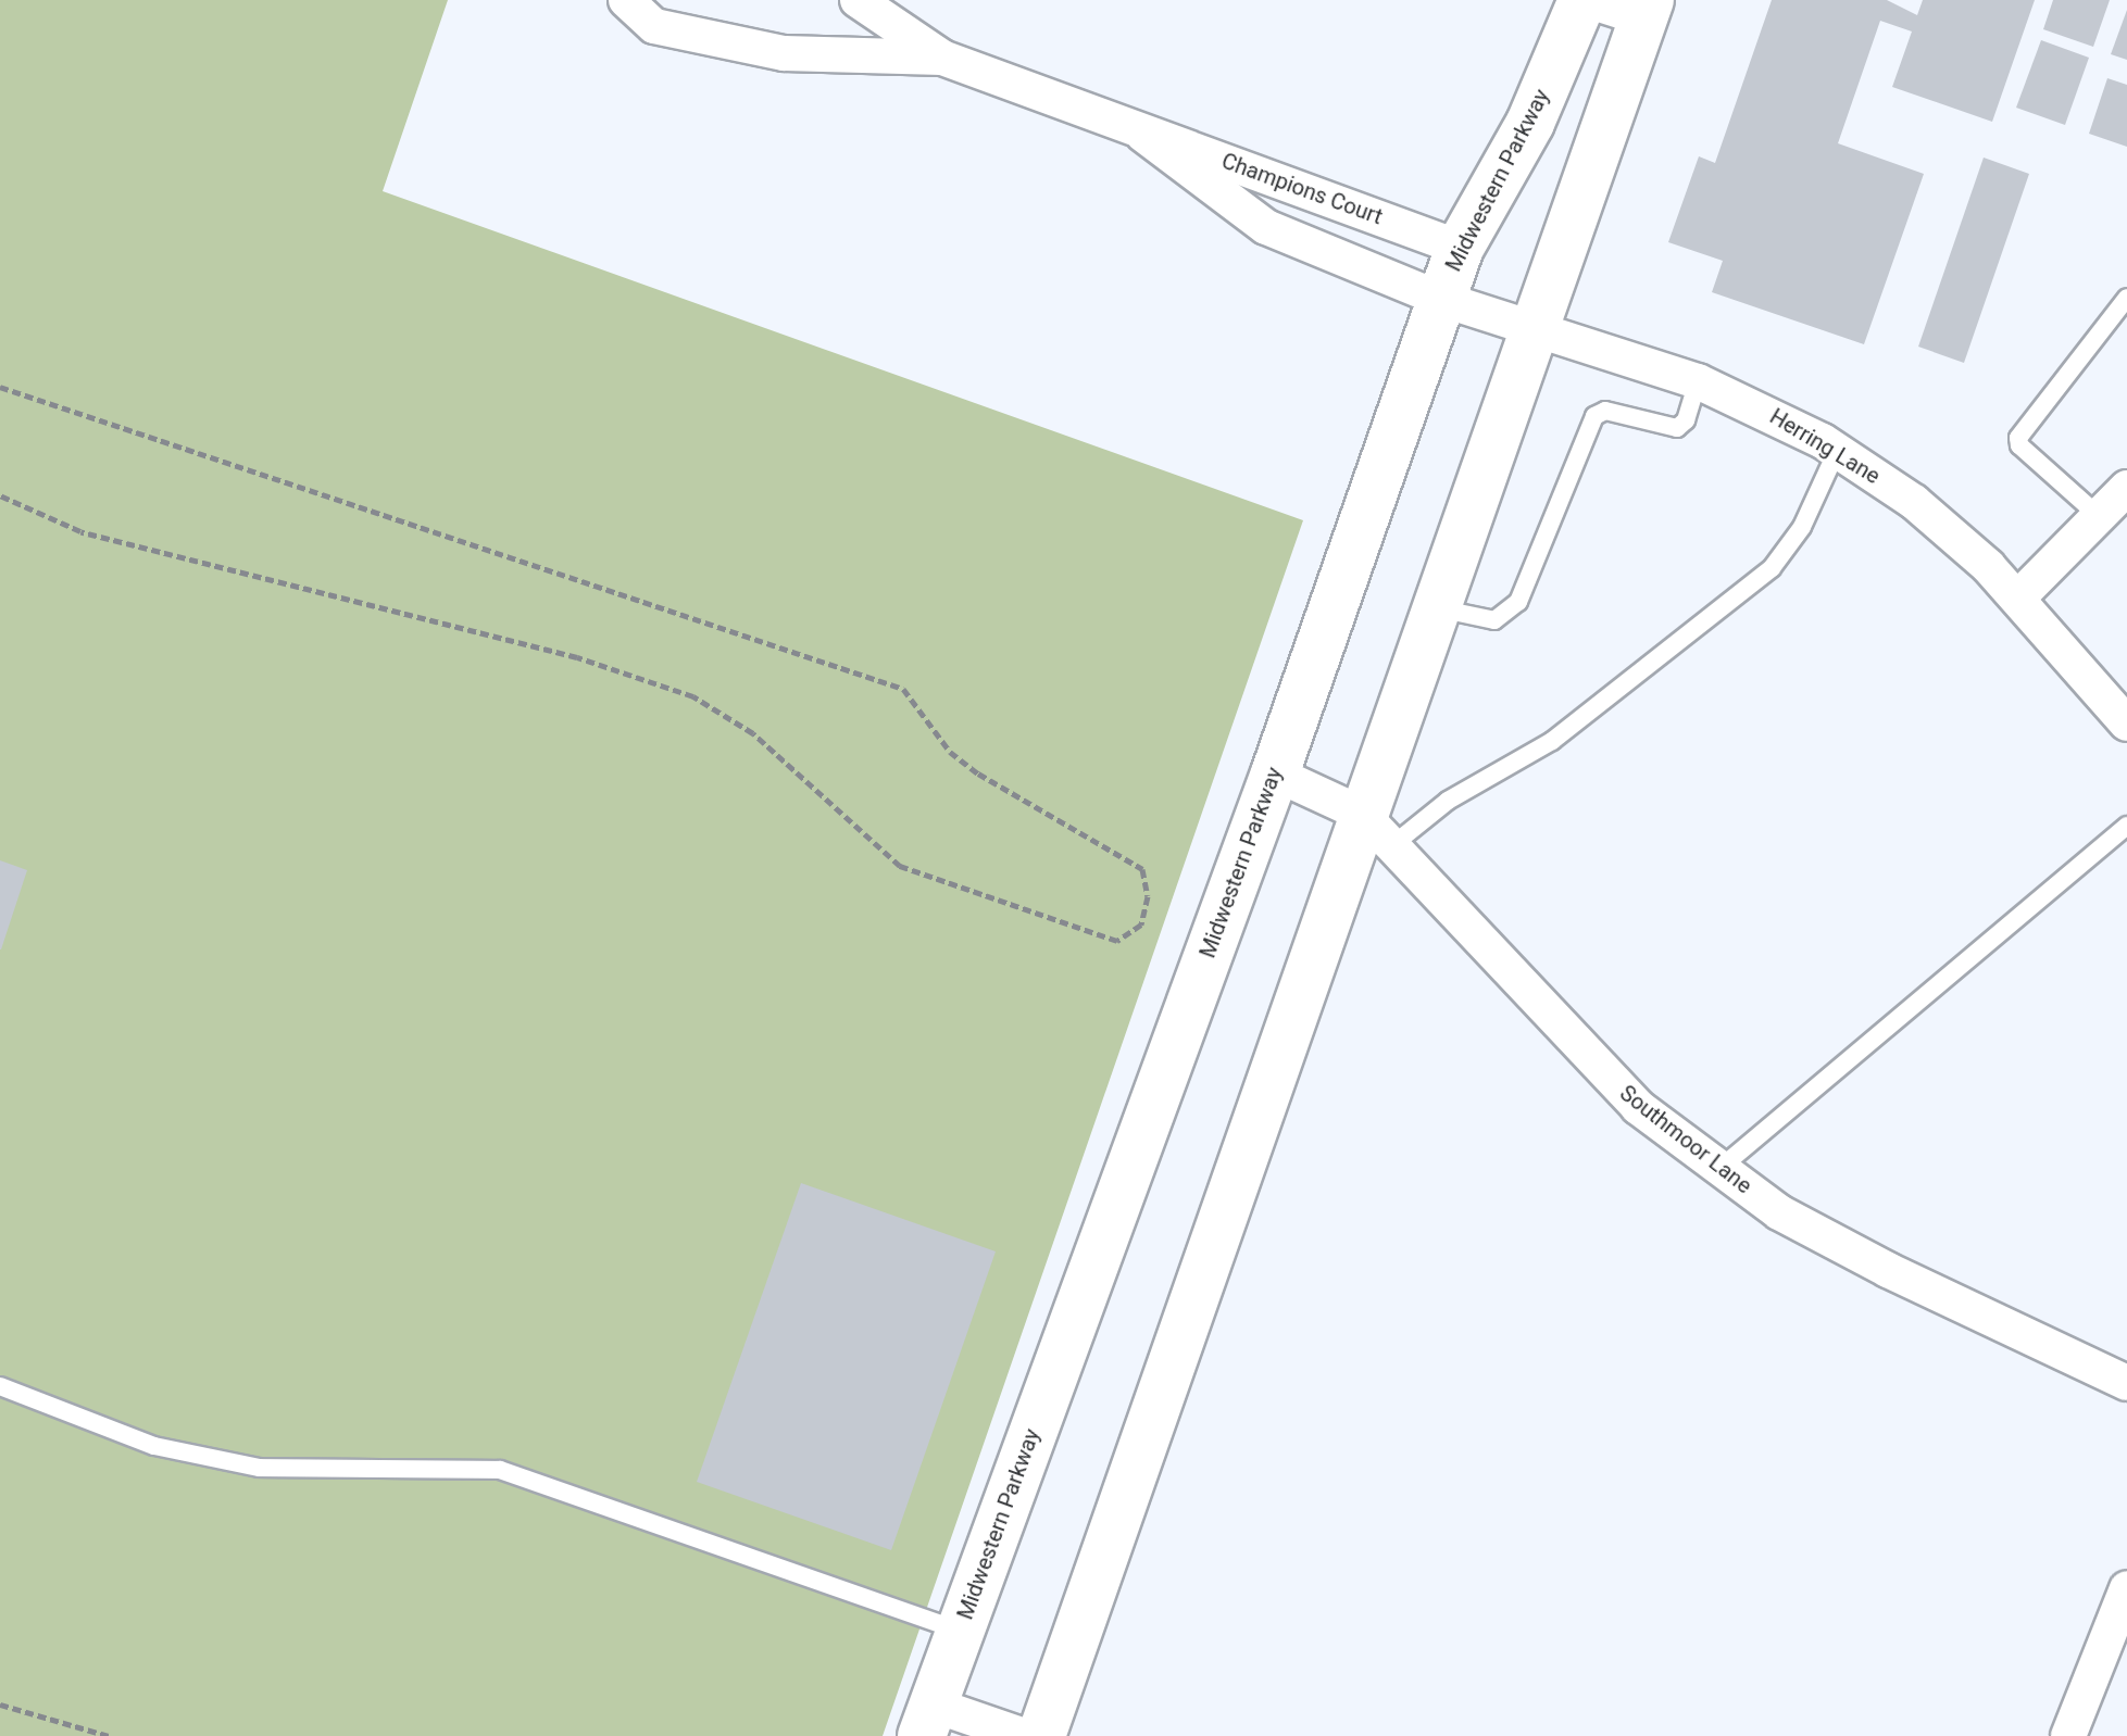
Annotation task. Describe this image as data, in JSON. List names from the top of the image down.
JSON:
{
  "streets": {
    "main road": ["Midwestern Parkway"],
    "street": ["Champions Court", "Herring Lane", "Southmoor Lane"]
  },
  "crossings": [
    ["Midwestern Parkway", "Champions Court"],
    ["Midwestern Parkway", "Herring Lane"],
    ["Midwestern Parkway", "Southmoor Lane"],
    ["Champions Court", "Herring Lane"]
  ]
}
